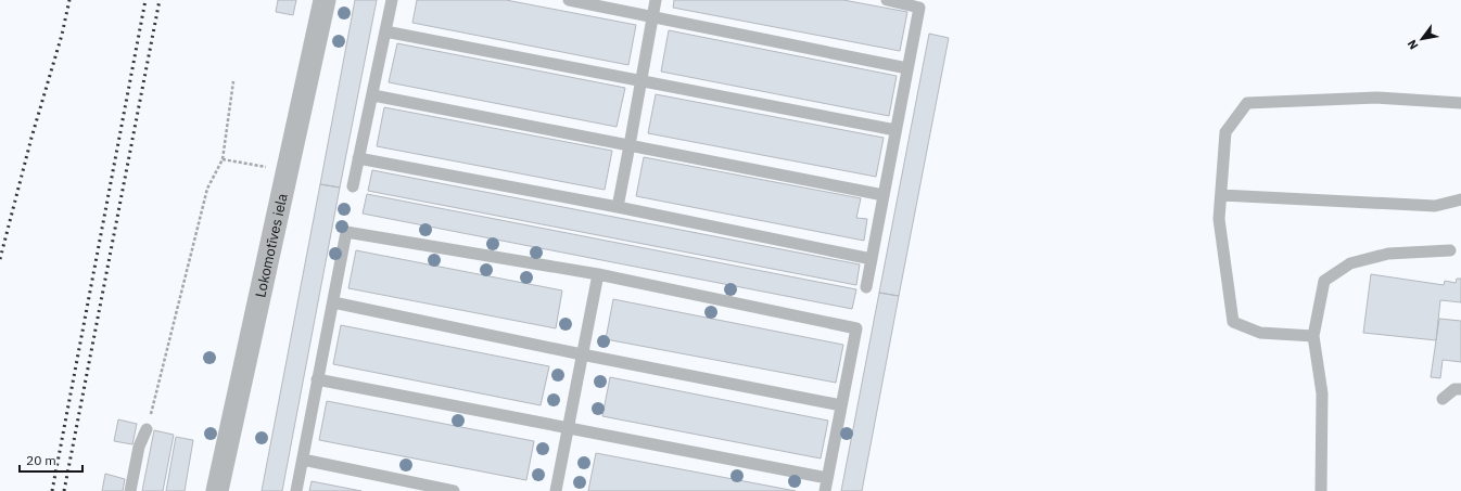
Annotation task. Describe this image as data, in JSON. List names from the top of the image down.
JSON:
{
  "streets": {
    "street": ["Lokomotīves iela"]
  },
  "scale_bar": "20 m",
  "north": "bottom left"
}
